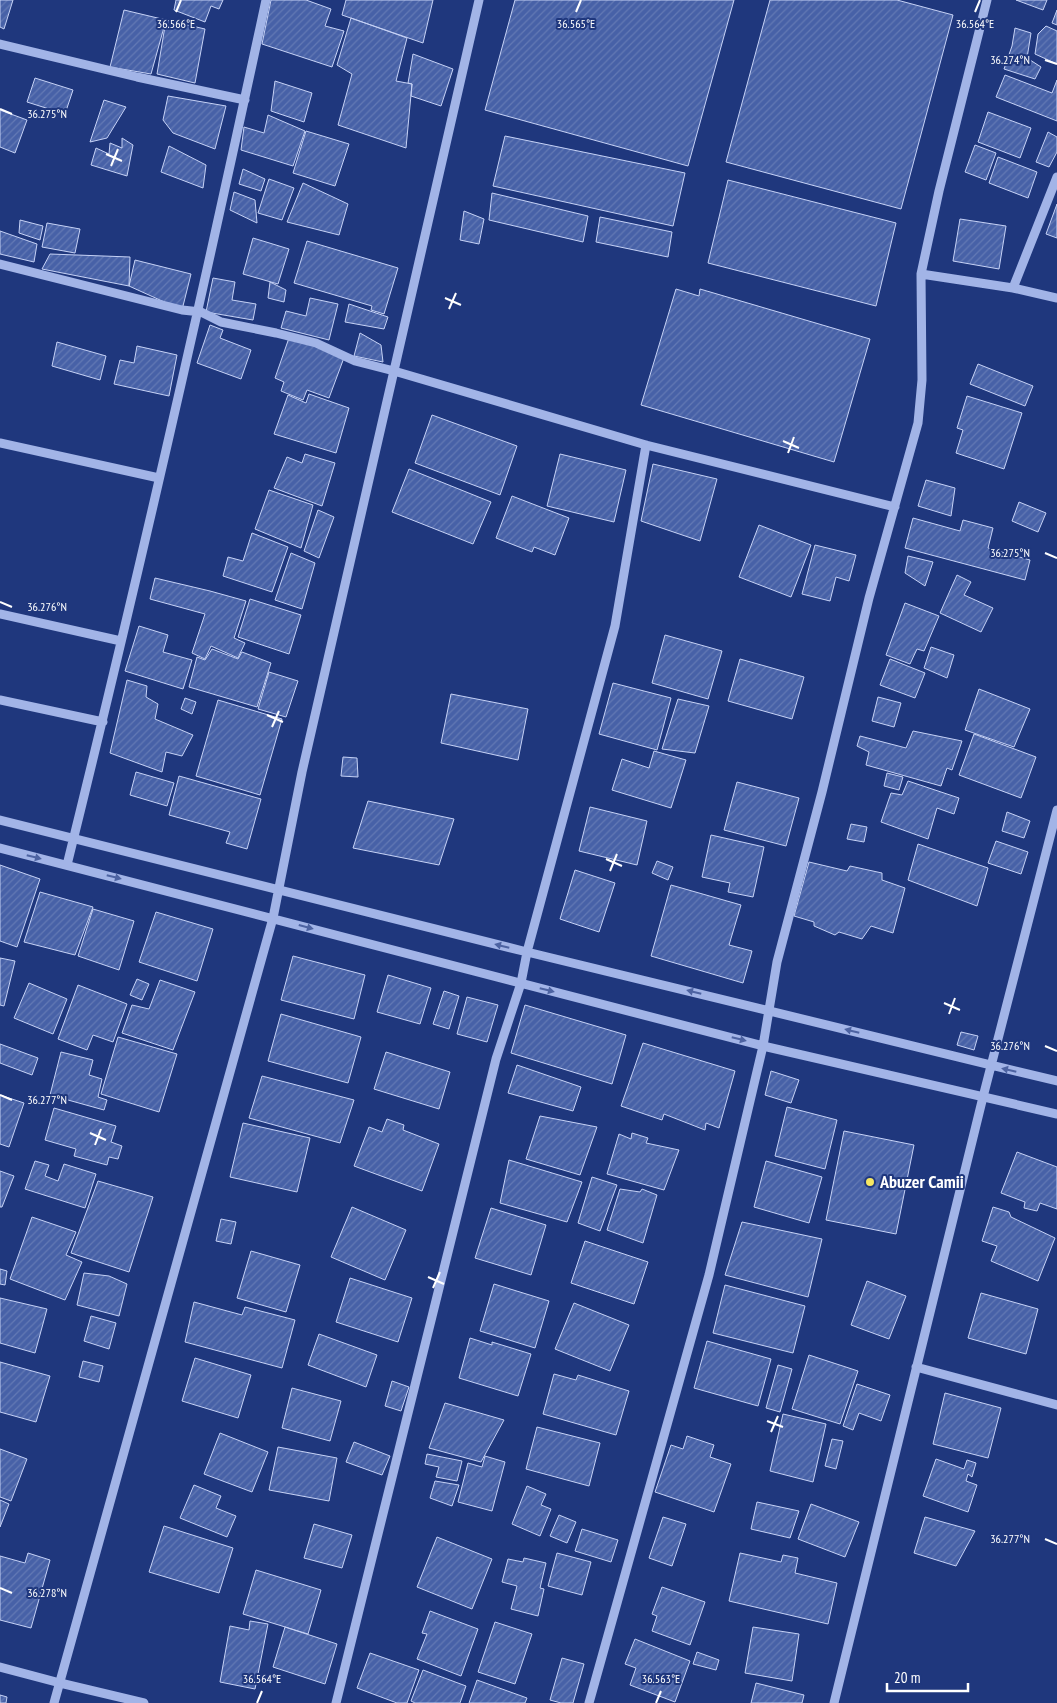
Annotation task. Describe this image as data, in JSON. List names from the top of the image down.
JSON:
{
  "places": ["Abuzer Camii"],
  "scale_bar": "20 m",
  "coordinates": [
    "36.566°E",
    "36.564°E",
    "36.565°E",
    "36.274°N",
    "36.275°N",
    "36.276°N",
    "36.277°N",
    "36.278°N",
    "36.563°E"
  ]
}
